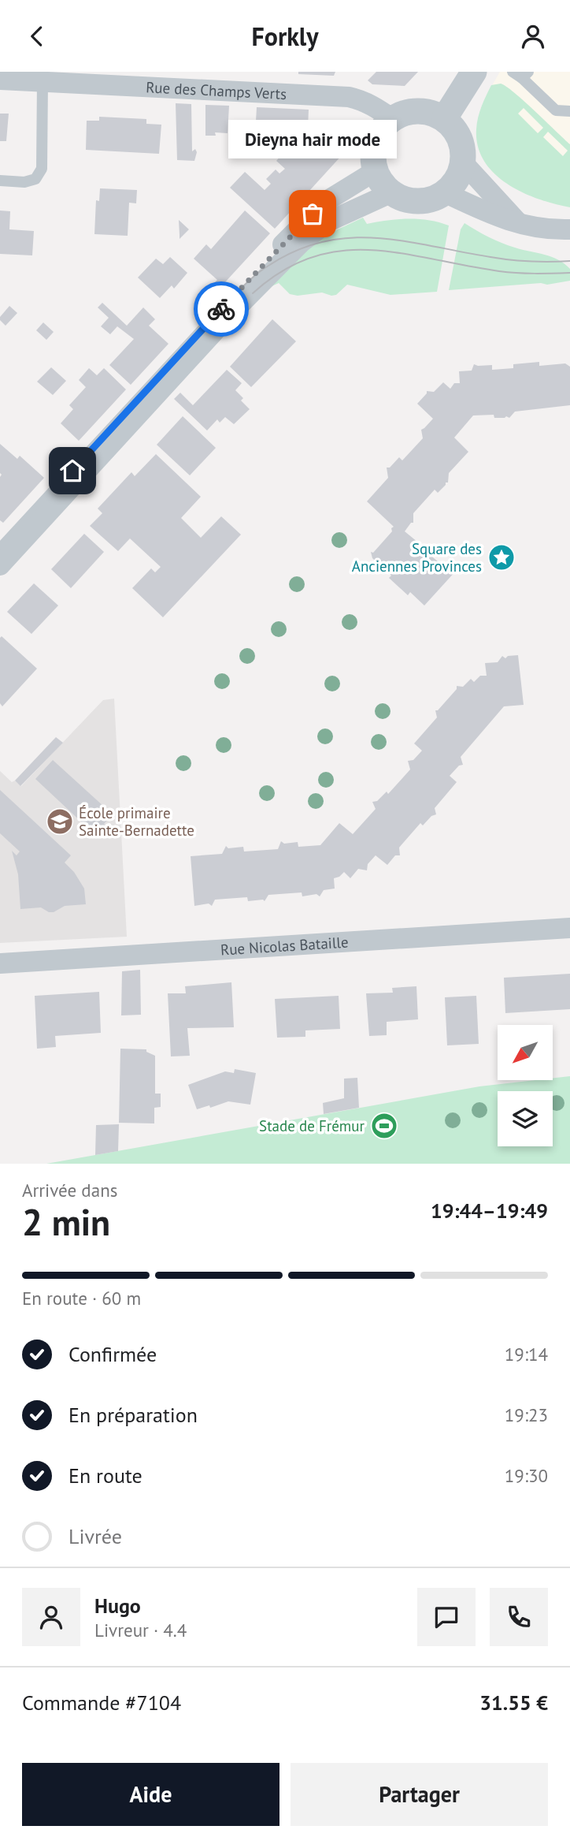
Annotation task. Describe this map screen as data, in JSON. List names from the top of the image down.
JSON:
{
  "streets": {
    "street": ["Rue des Champs Verts", "Rue Nicolas Bataille"]
  },
  "places": {
    "other": ["Dieyna hair mode"],
    "place": ["Square des Anciennes Provinces"],
    "school or university": ["École primaire Sainte-Bernadette"],
    "sports": ["Stade de Frémur"]
  },
  "north": "bottom left",
  "page": {
    "header": "Forkly",
    "bubble": "Dieyna hair mode",
    "heading": ["2 min", "Arrivée dans", "19:44–19:49"],
    "panel": [
      "Hugo",
      "Livreur · 4.4",
      "Commande #7104",
      "31.55 €"
    ],
    "bar": "En route · 60 m",
    "list": [
      ["Confirmée", "19:14"],
      ["En préparation", "19:23"],
      ["En route", "19:30"],
      "Livrée"
    ],
    "buttons": ["Aide", "Partager"]
  }
}
